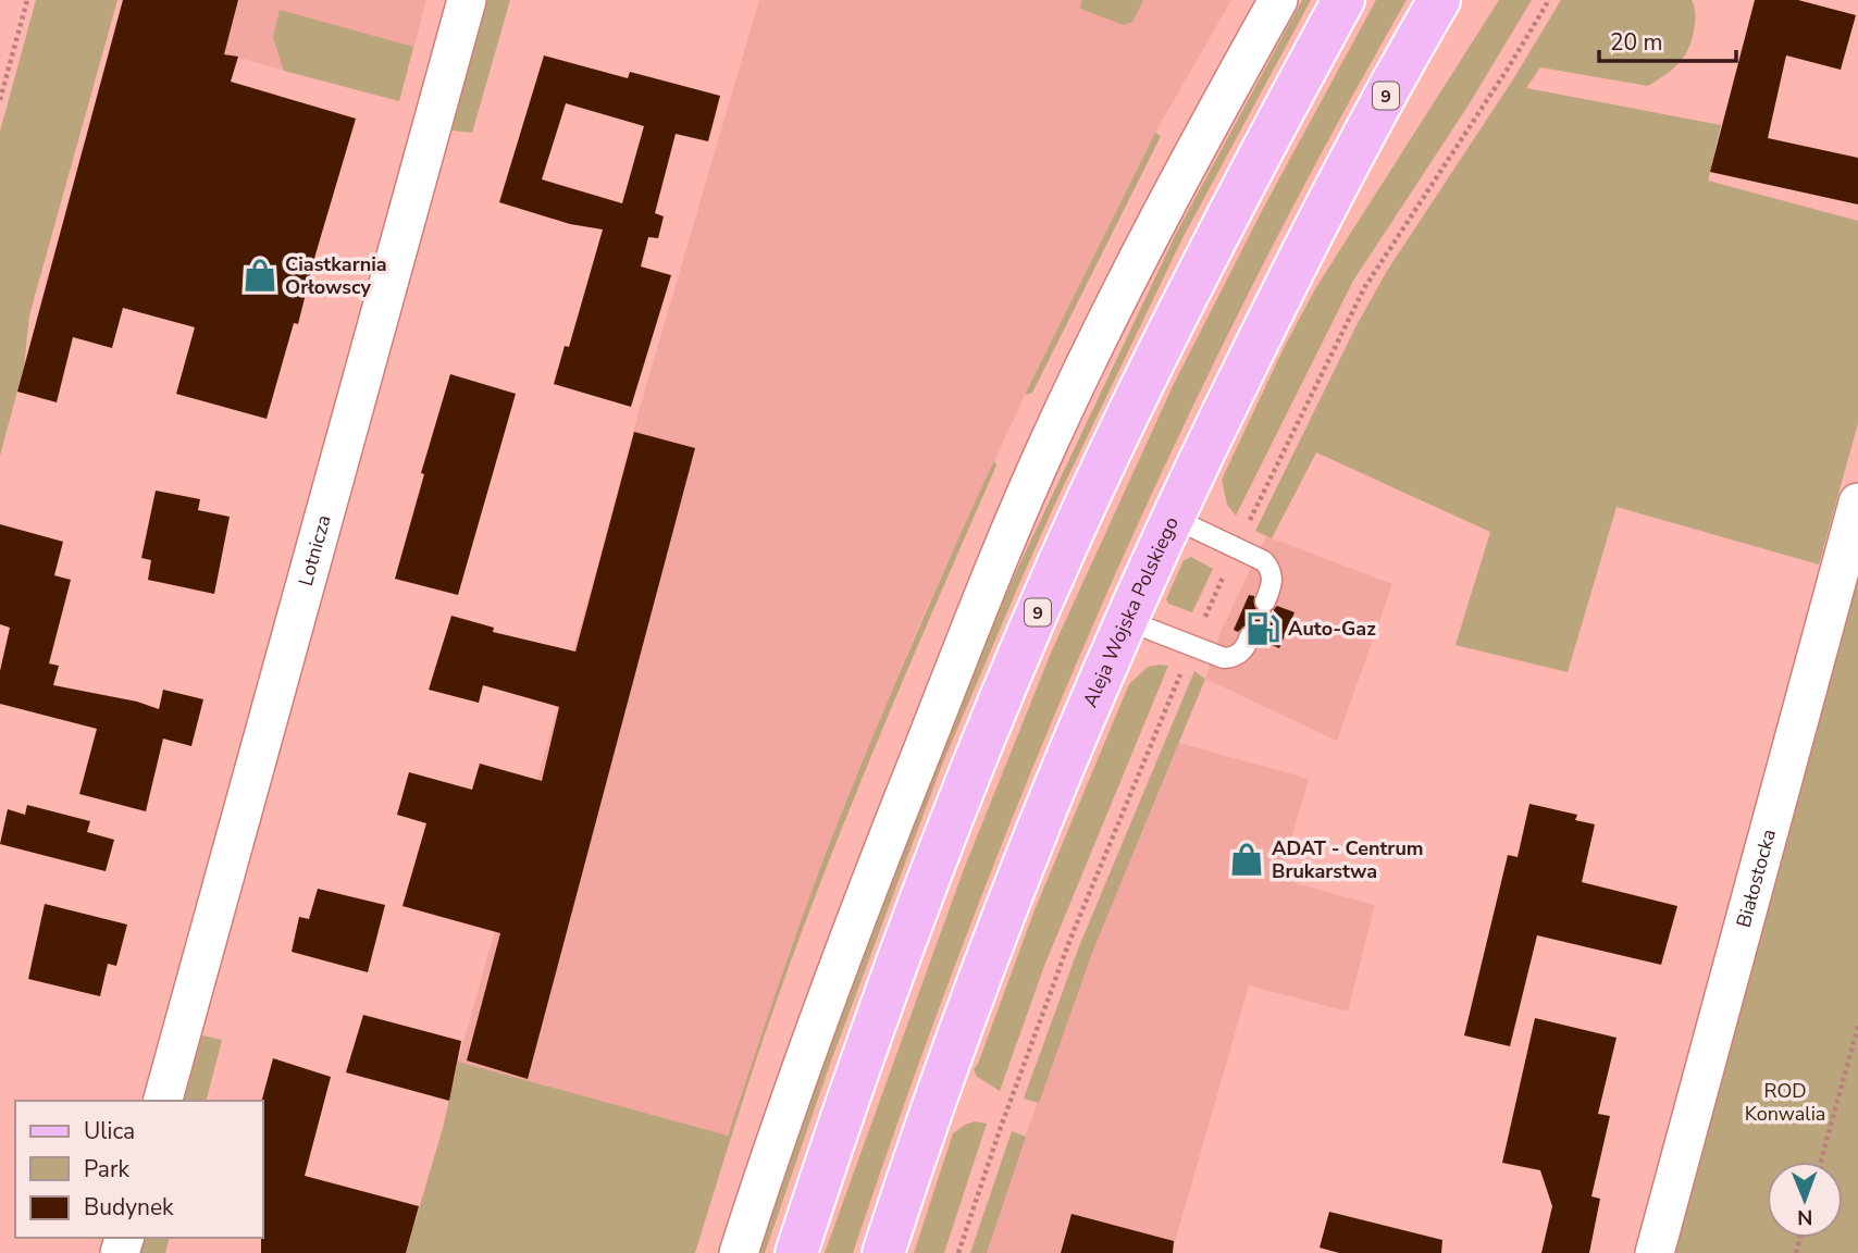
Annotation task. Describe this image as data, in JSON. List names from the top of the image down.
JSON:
{
  "streets": {
    "main road": ["9", "Aleja Wojska Polskiego"],
    "street": ["Lotnicza", "Białostocka"]
  },
  "parks": ["ROD Konwalia"],
  "places": {
    "shop": ["Ciastkarnia Orłowscy", "ADAT - Centrum Brukarstwa"],
    "fuel station": ["Auto-Gaz"]
  },
  "legend": ["Ulica", "Park", "Budynek"],
  "scale_bar": "20 m",
  "north": "bottom"
}
